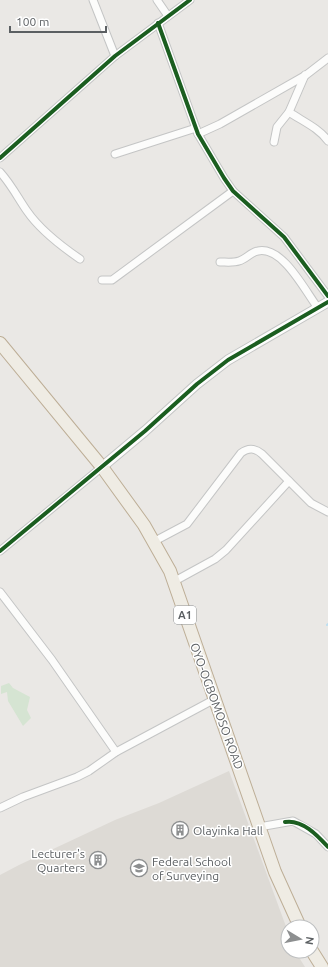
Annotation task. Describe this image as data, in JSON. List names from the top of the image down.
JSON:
{
  "streets": {
    "highway": ["A1", "OYO-OGBOMOSO ROAD"]
  },
  "places": {
    "building": ["Olayinka Hall", "Lecturer's Quarters"],
    "school or university": ["Federal School of Surveying"]
  },
  "scale_bar": "100 m",
  "north": "right"
}
